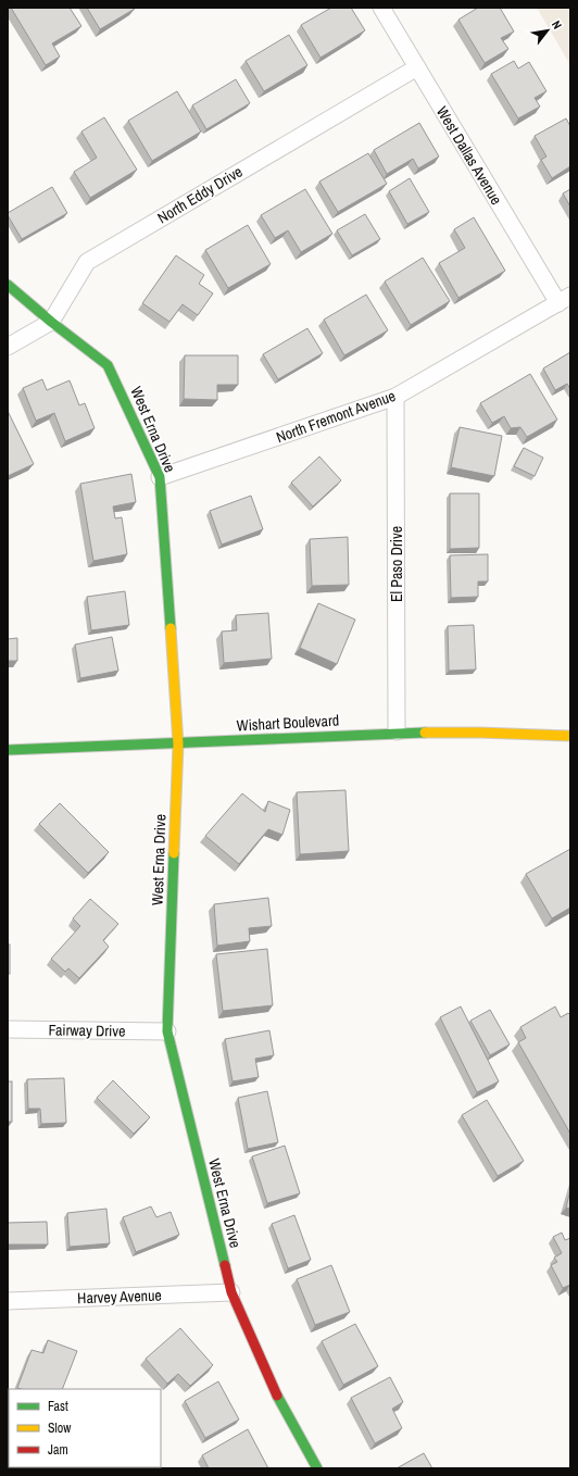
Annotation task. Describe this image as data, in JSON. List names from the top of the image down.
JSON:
{
  "streets": {
    "street": [
      "West Dallas Avenue",
      "North Eddy Drive",
      "North Fremont Avenue",
      "West Erna Drive",
      "El Paso Drive",
      "Wishart Boulevard",
      "Fairway Drive",
      "Harvey Avenue"
    ]
  },
  "crossings": [
    ["West Dallas Avenue", "North Eddy Drive"],
    ["West Dallas Avenue", "North Fremont Avenue"],
    ["North Eddy Drive", "West Erna Drive"],
    ["North Fremont Avenue", "West Erna Drive"],
    ["North Fremont Avenue", "El Paso Drive"],
    ["West Erna Drive", "Wishart Boulevard"],
    ["West Erna Drive", "Fairway Drive"],
    ["West Erna Drive", "Harvey Avenue"],
    ["El Paso Drive", "Wishart Boulevard"]
  ],
  "legend": ["Fast", "Slow", "Jam"],
  "north": "top right"
}
